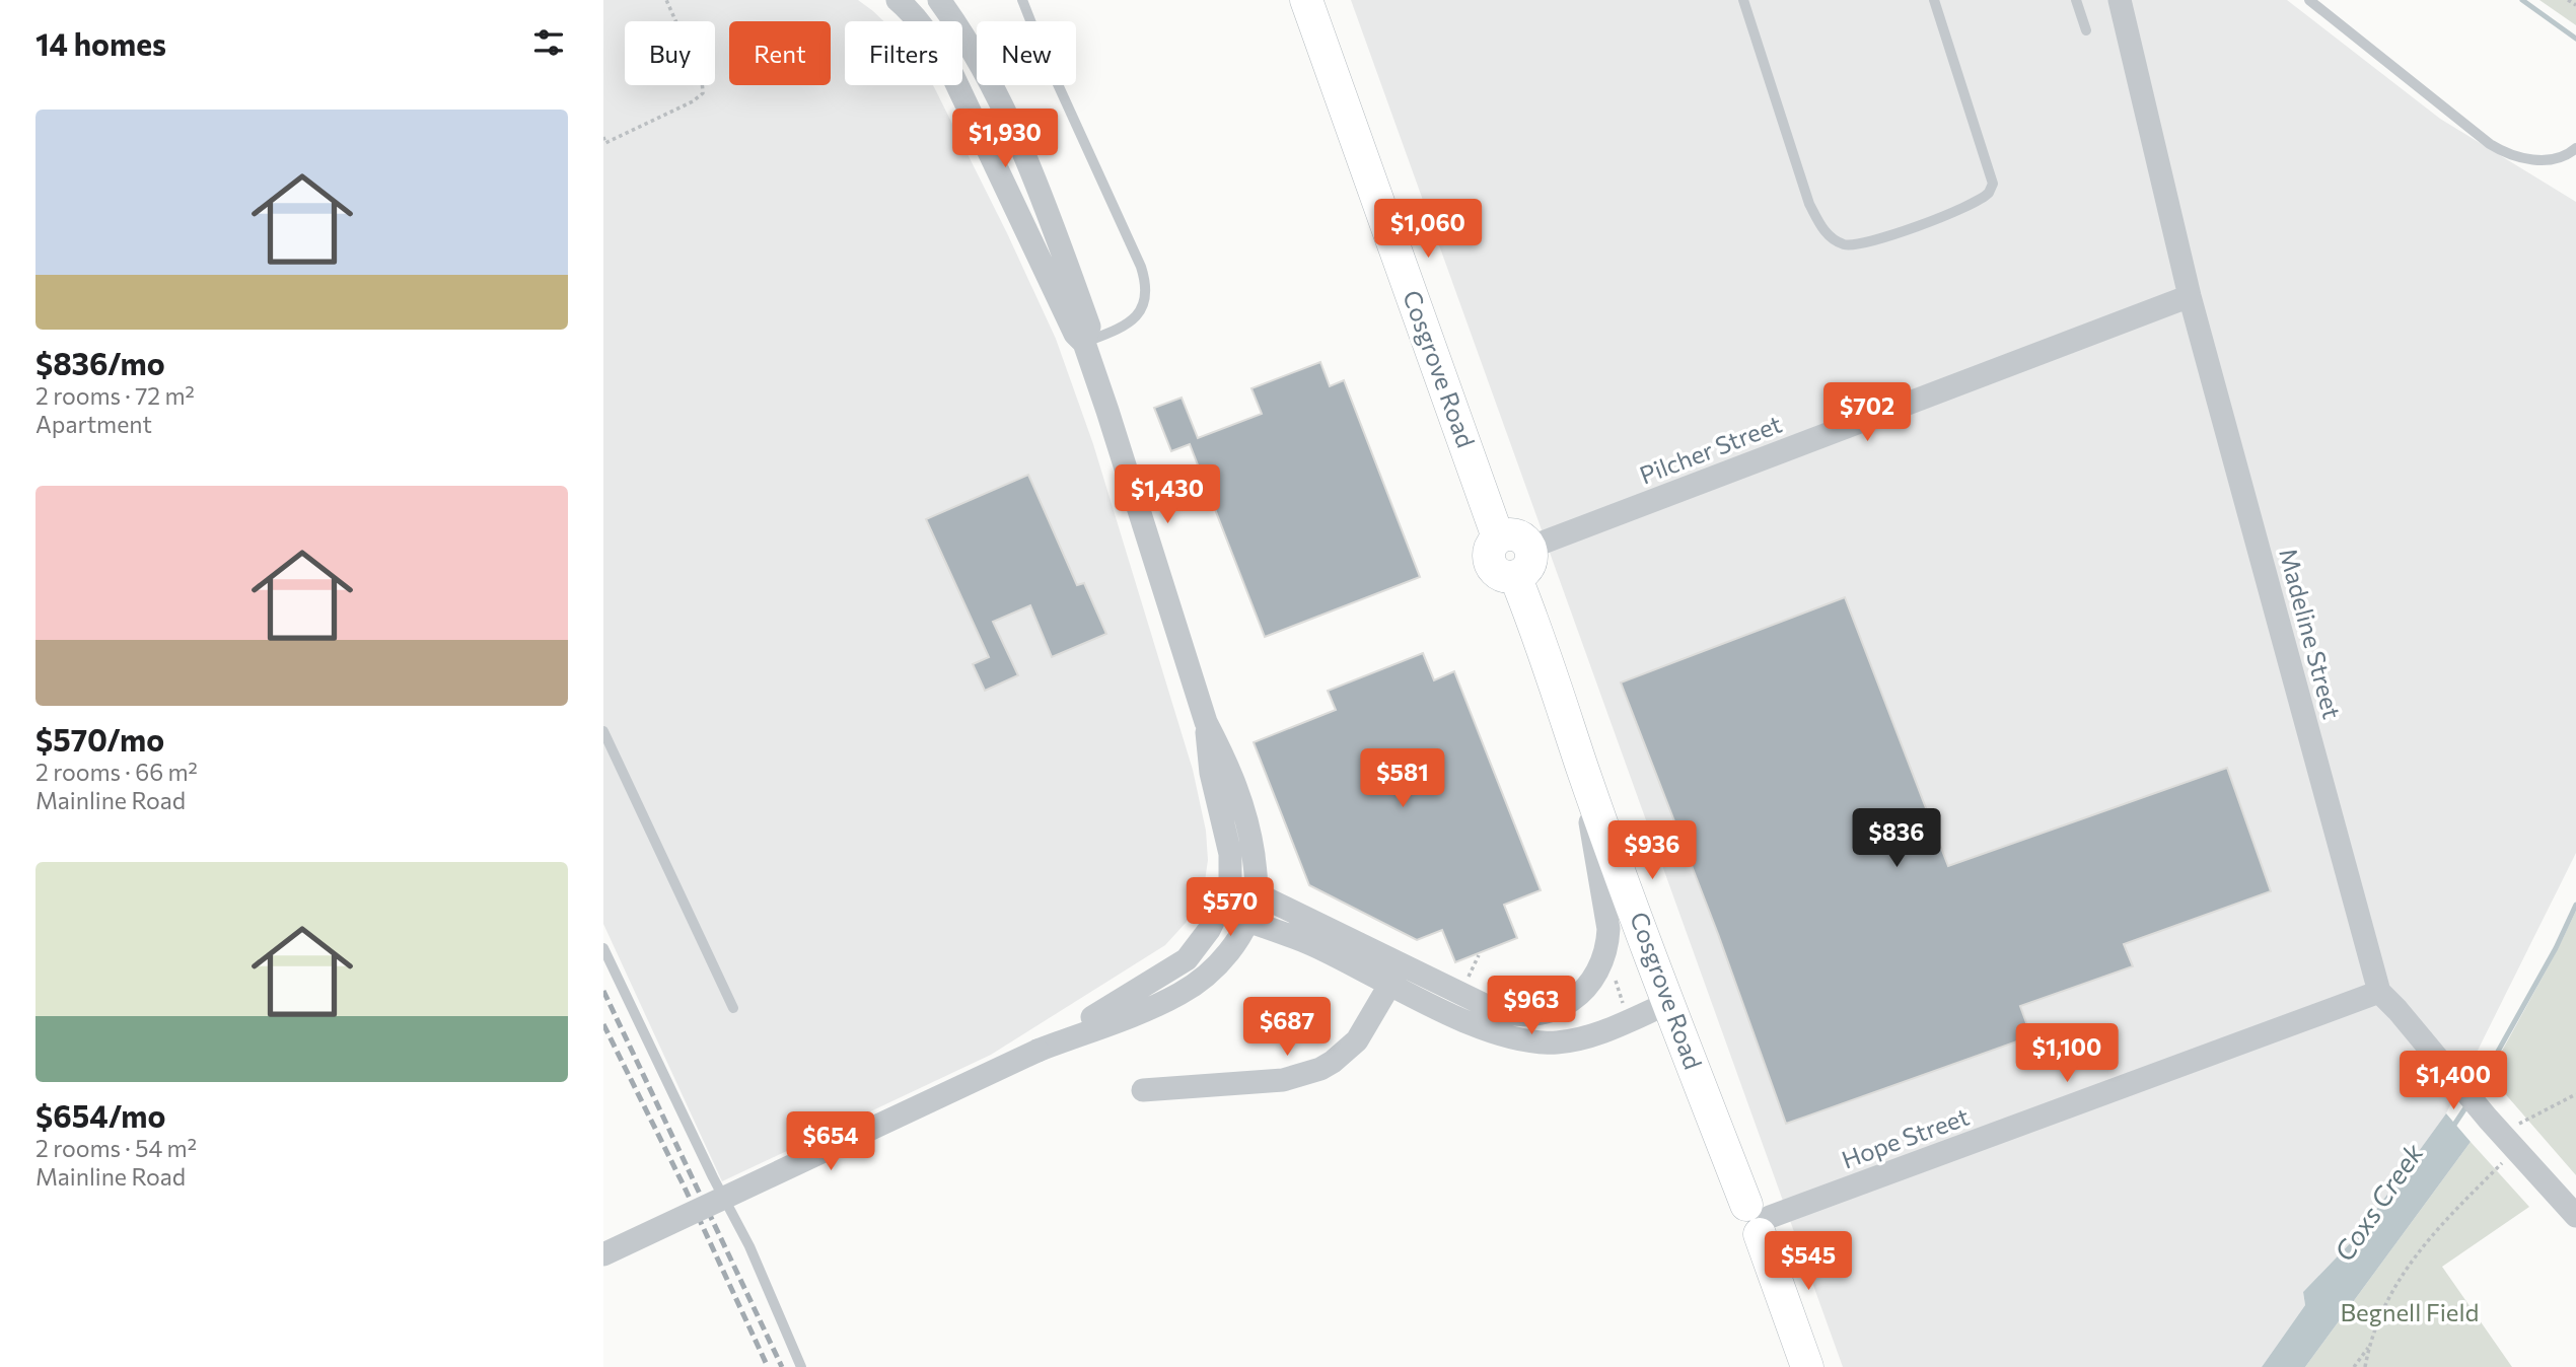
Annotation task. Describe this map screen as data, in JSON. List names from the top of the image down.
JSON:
{
  "streets": {
    "main road": ["Cosgrove Road"],
    "street": ["Pilcher Street", "Madeline Street", "Hope Street"]
  },
  "crossings": [
    ["Cosgrove Road", "Pilcher Street"],
    ["Cosgrove Road", "Hope Street"],
    ["Pilcher Street", "Madeline Street"],
    ["Madeline Street", "Hope Street"]
  ],
  "water": ["Coxs Creek"],
  "parks": ["Begnell Field"],
  "page": {
    "heading": "14 homes",
    "chip": [
      "Buy",
      "Rent",
      "Filters",
      "New"
    ],
    "list": [
      {
        "name": "$836/mo",
        "note": "2 rooms · 72 m² · Apartment"
      },
      {
        "name": "$570/mo",
        "note": "2 rooms · 66 m² · Mainline Road"
      },
      {
        "name": "$654/mo",
        "note": "2 rooms · 54 m² · Mainline Road"
      }
    ],
    "price": [
      "$1,930",
      "$1,060",
      "$702",
      "$1,430",
      "$581",
      "$836",
      "$936",
      "$570",
      "$963",
      "$687",
      "$1,100",
      "$1,400",
      "$654",
      "$545"
    ]
  }
}
